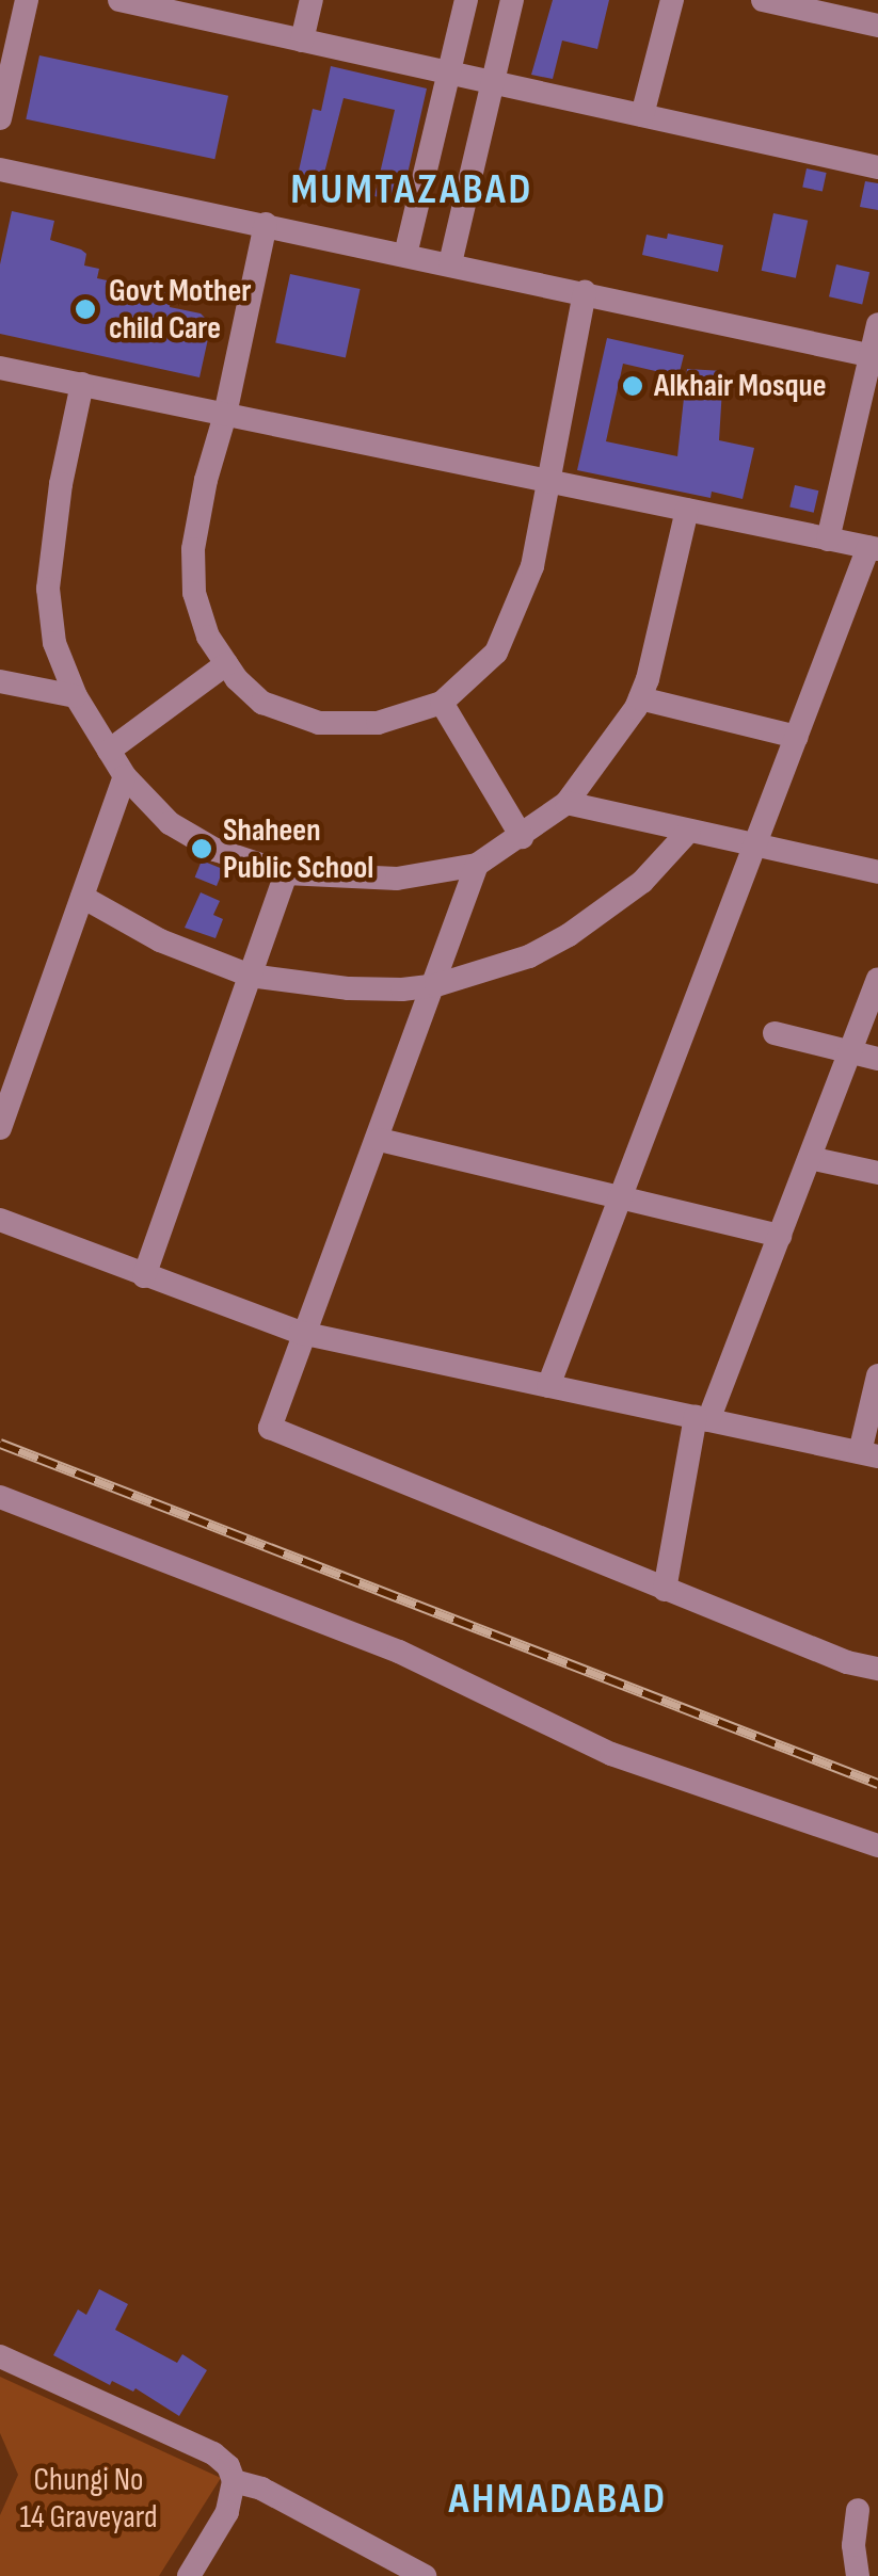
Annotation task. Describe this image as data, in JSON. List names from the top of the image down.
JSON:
{
  "districts": ["MUMTAZABAD", "AHMADABAD"],
  "parks": ["Chungi No 14 Graveyard"],
  "places": ["Govt Mother child Care", "Alkhair Mosque", "Shaheen Public School"]
}
